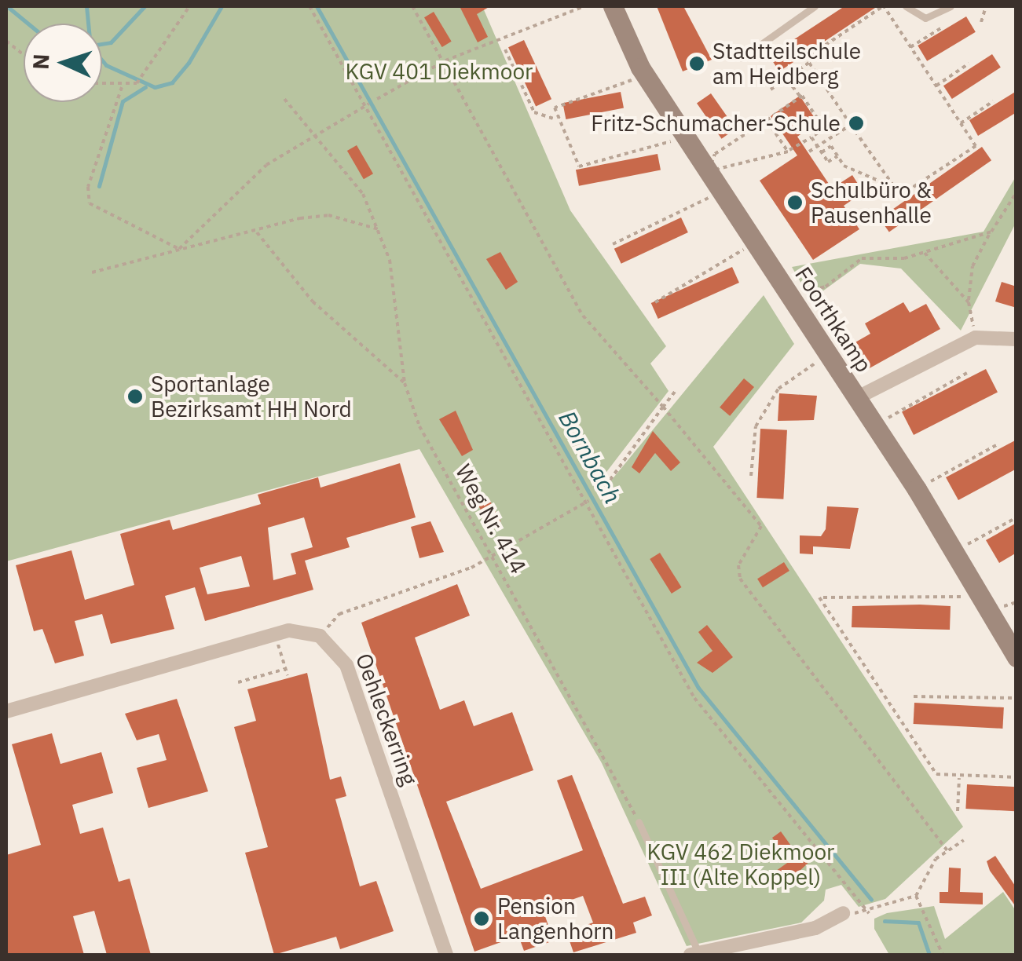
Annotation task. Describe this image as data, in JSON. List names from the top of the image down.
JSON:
{
  "streets": {
    "street": ["Foorthkamp", "Oehleckerring"],
    "path": ["Weg Nr. 414"]
  },
  "water": ["Bornbach"],
  "parks": ["KGV 401 Diekmoor", "KGV 462 Diekmoor III (Alte Koppel)"],
  "places": [
    "Stadtteilschule am Heidberg",
    "Fritz-Schumacher-Schule",
    "Schulbüro & Pausenhalle",
    "Sportanlage Bezirksamt HH Nord",
    "Pension Langenhorn"
  ],
  "north": "left"
}
